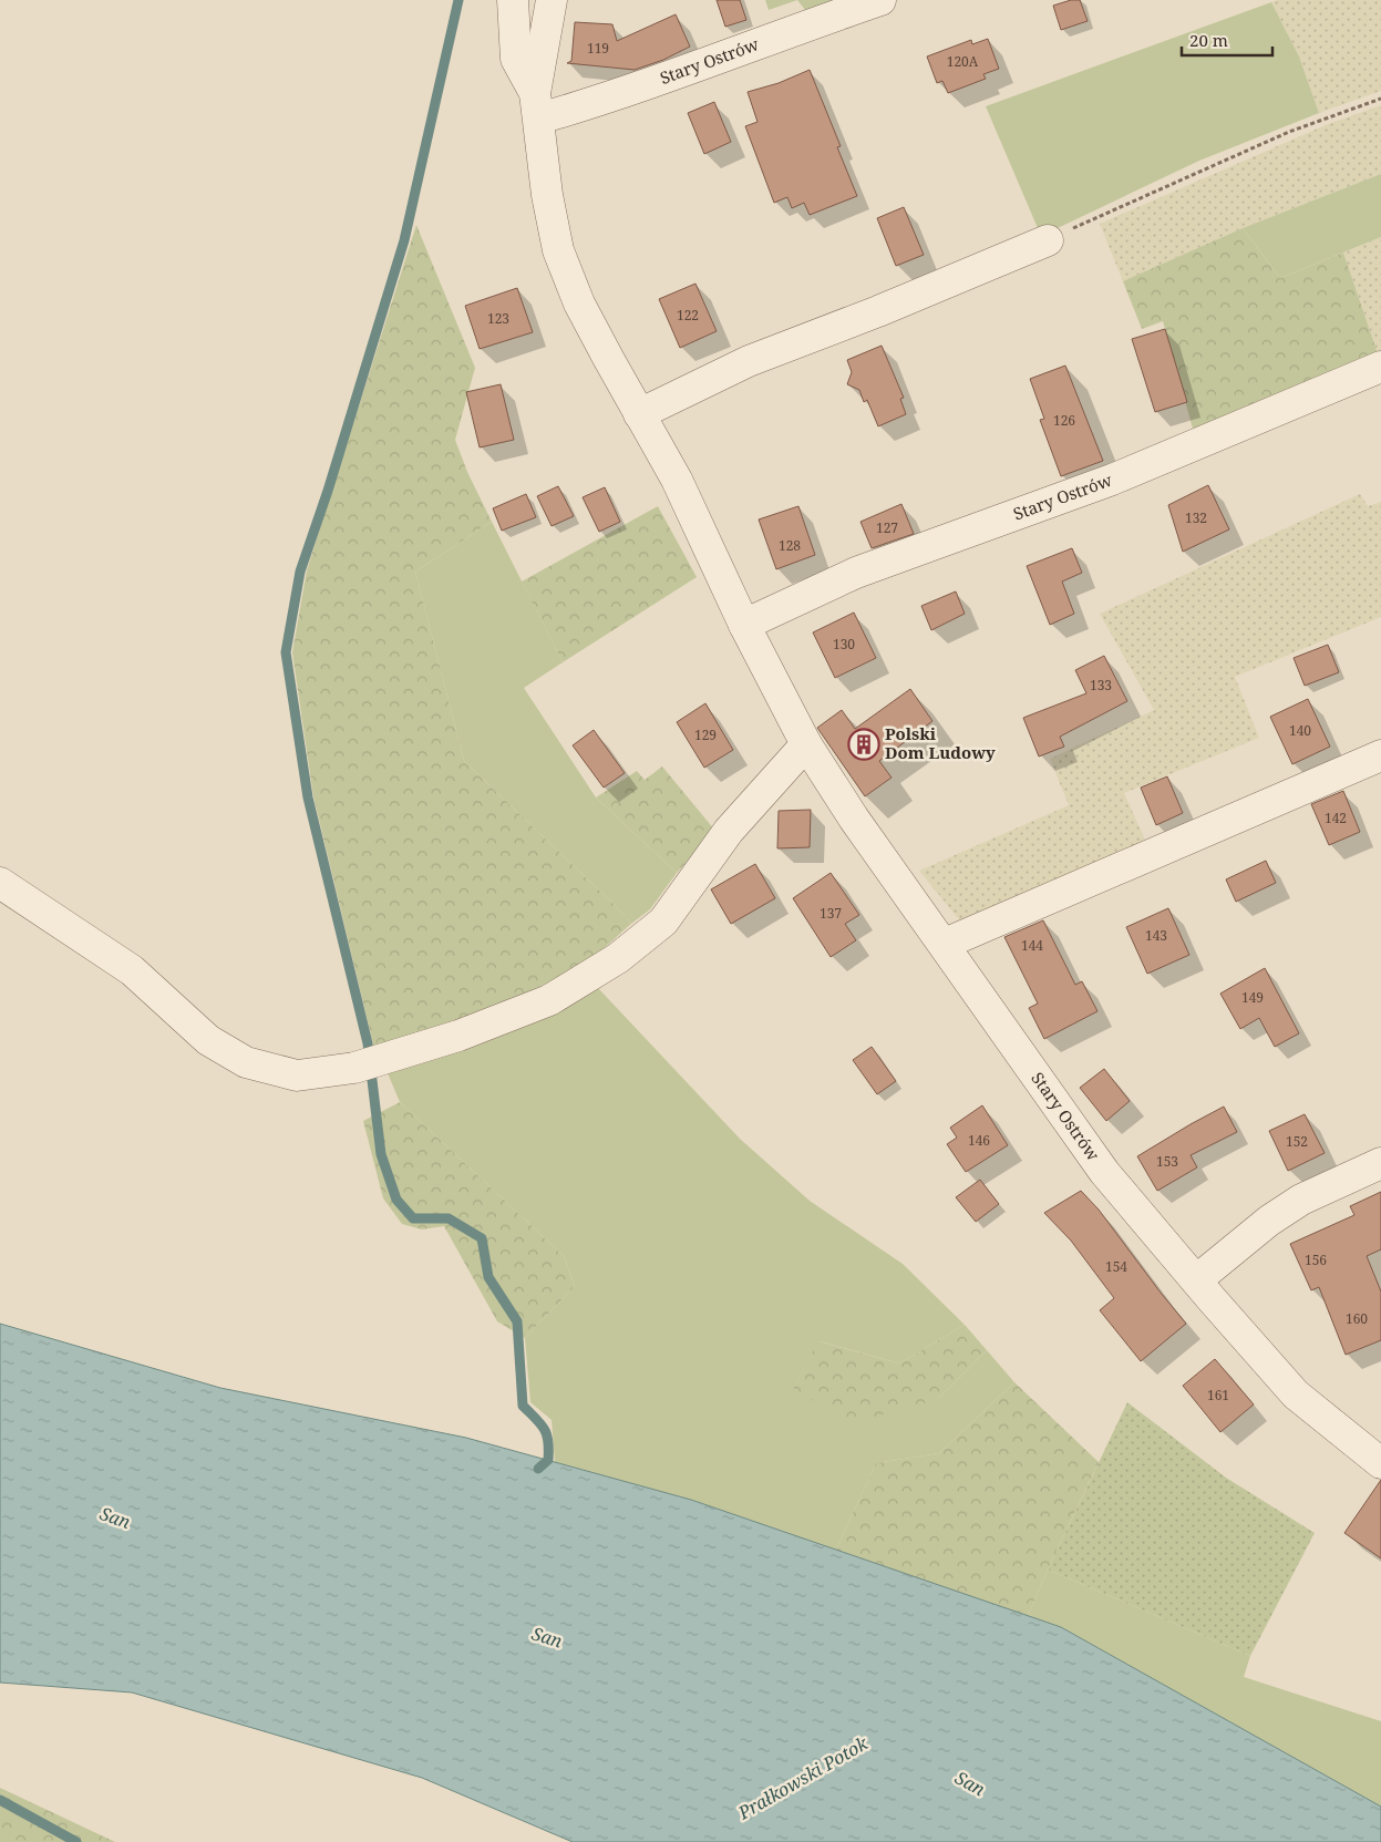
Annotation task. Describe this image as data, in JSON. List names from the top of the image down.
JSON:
{
  "streets": {
    "street": ["Stary Ostrów"]
  },
  "water": ["San", "Prałkowski Potok"],
  "places": {
    "building": ["Polski Dom Ludowy"]
  },
  "house_numbers": [
    "119",
    "120A",
    "122",
    "123",
    "126",
    "132",
    "127",
    "128",
    "130",
    "133",
    "140",
    "129",
    "142",
    "137",
    "143",
    "144",
    "149",
    "146",
    "152",
    "153",
    "156",
    "154",
    "160",
    "161"
  ],
  "scale_bar": "20 m"
}
